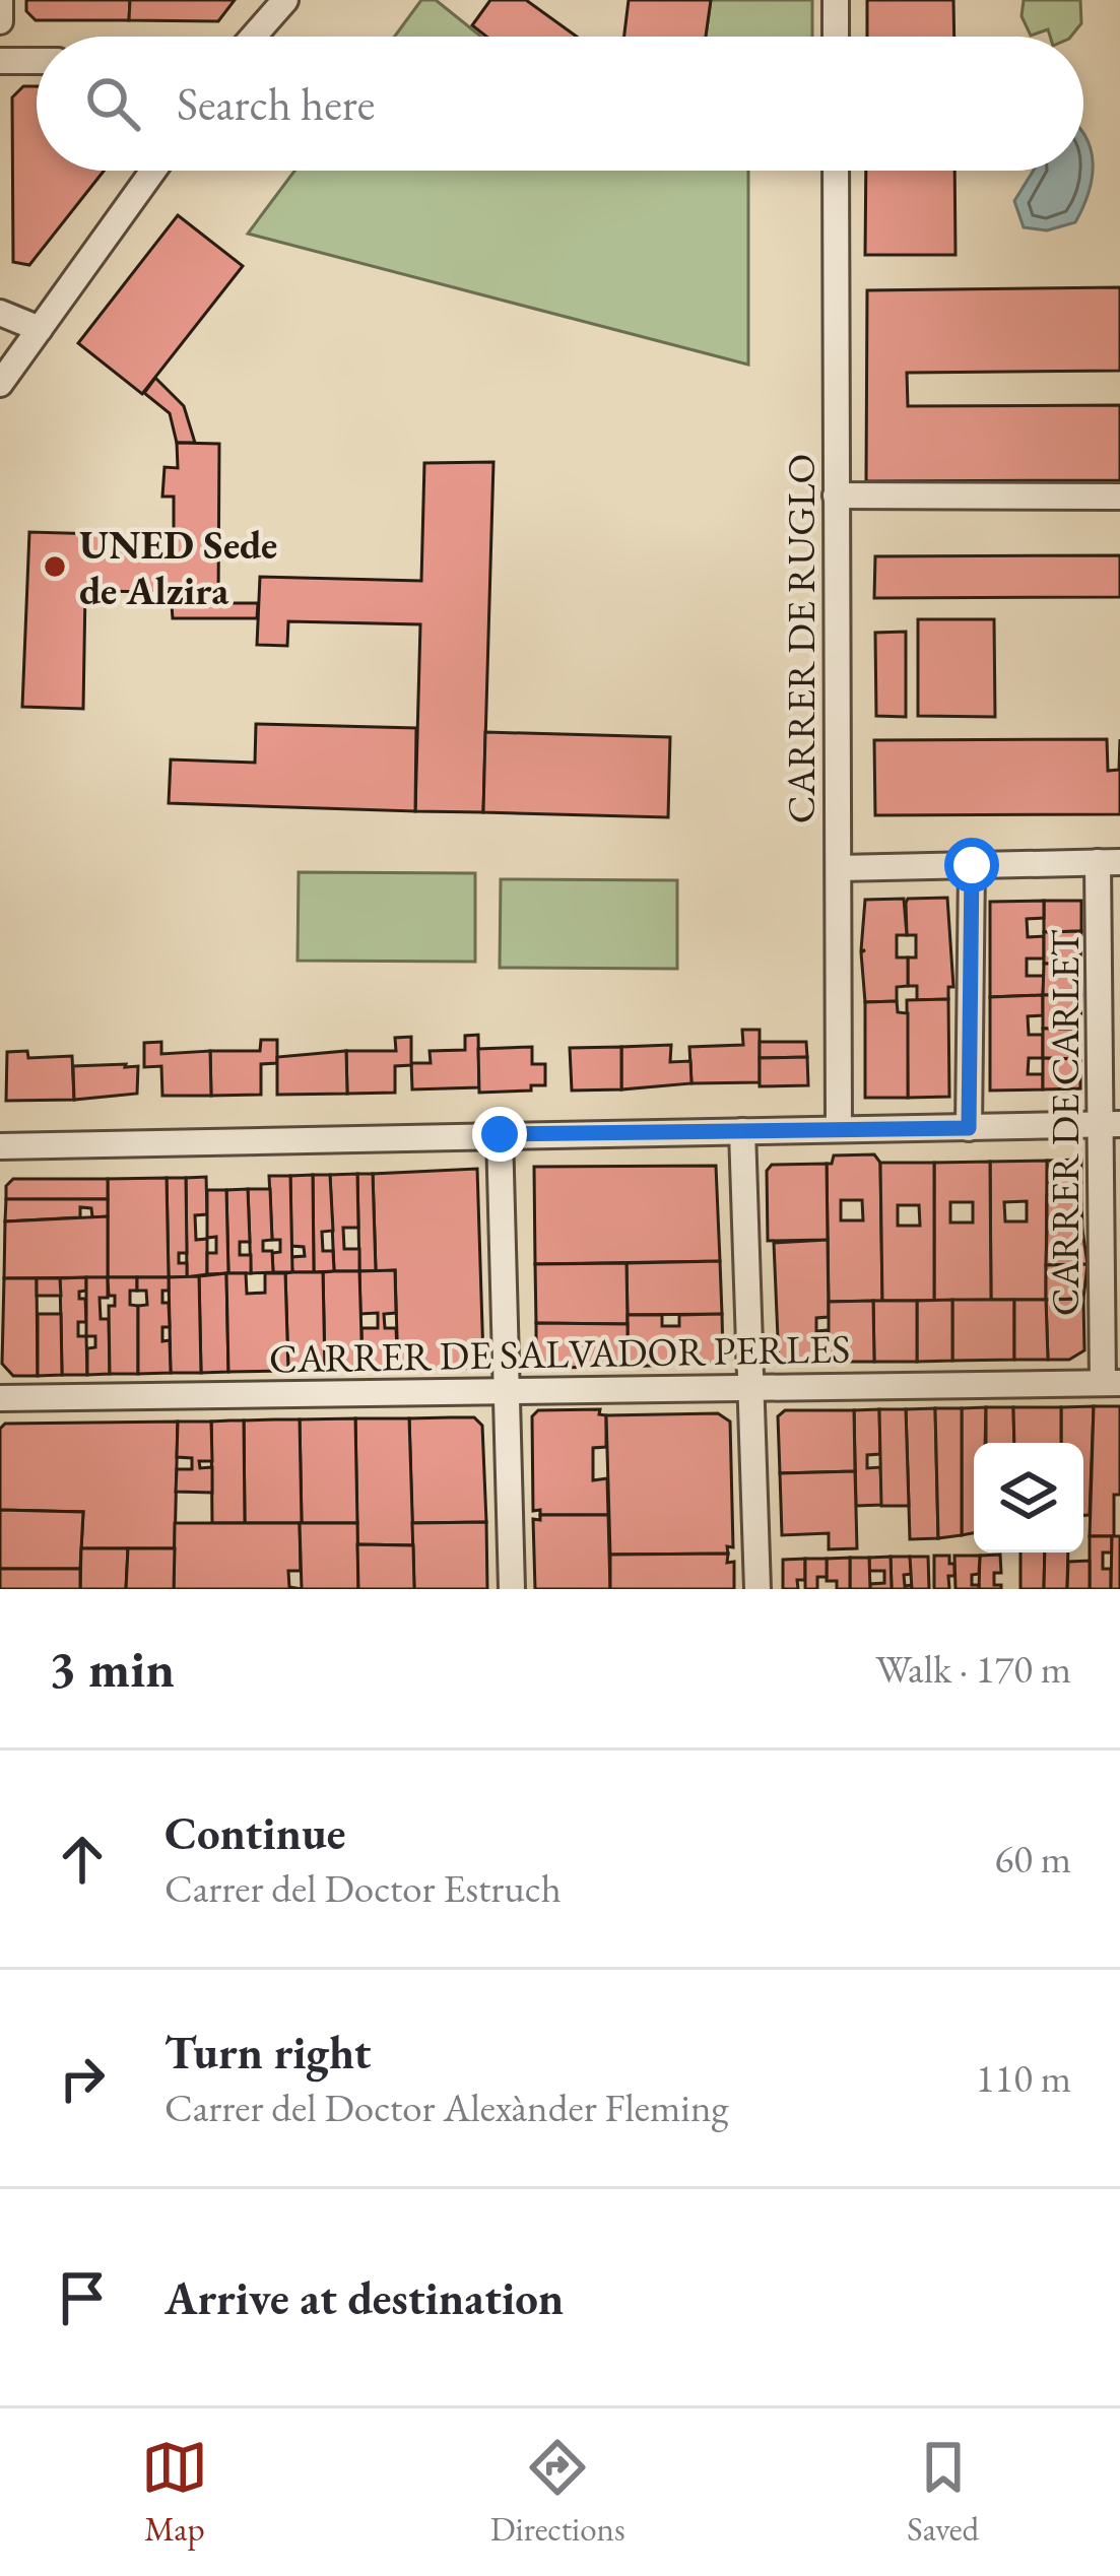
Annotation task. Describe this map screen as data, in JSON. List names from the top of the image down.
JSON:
{
  "streets": {
    "street": ["CARRER DE RUGLO", "CARRER DE CARLET", "CARRER DE SALVADOR PERLES"]
  },
  "crossings": [
    ["CARRER DE CARLET", "CARRER DE SALVADOR PERLES"]
  ],
  "places": ["UNED Sede de Alzira"],
  "page": {
    "search": "Search here",
    "heading": ["3 min", "Walk · 170 m"],
    "list": [
      ["Continue", "Carrer del Doctor Estruch", "60 m"],
      ["Turn right", "Carrer del Doctor Alexànder Fleming", "110 m"],
      "Arrive at destination"
    ],
    "nav": ["Map", "Directions", "Saved"]
  }
}
